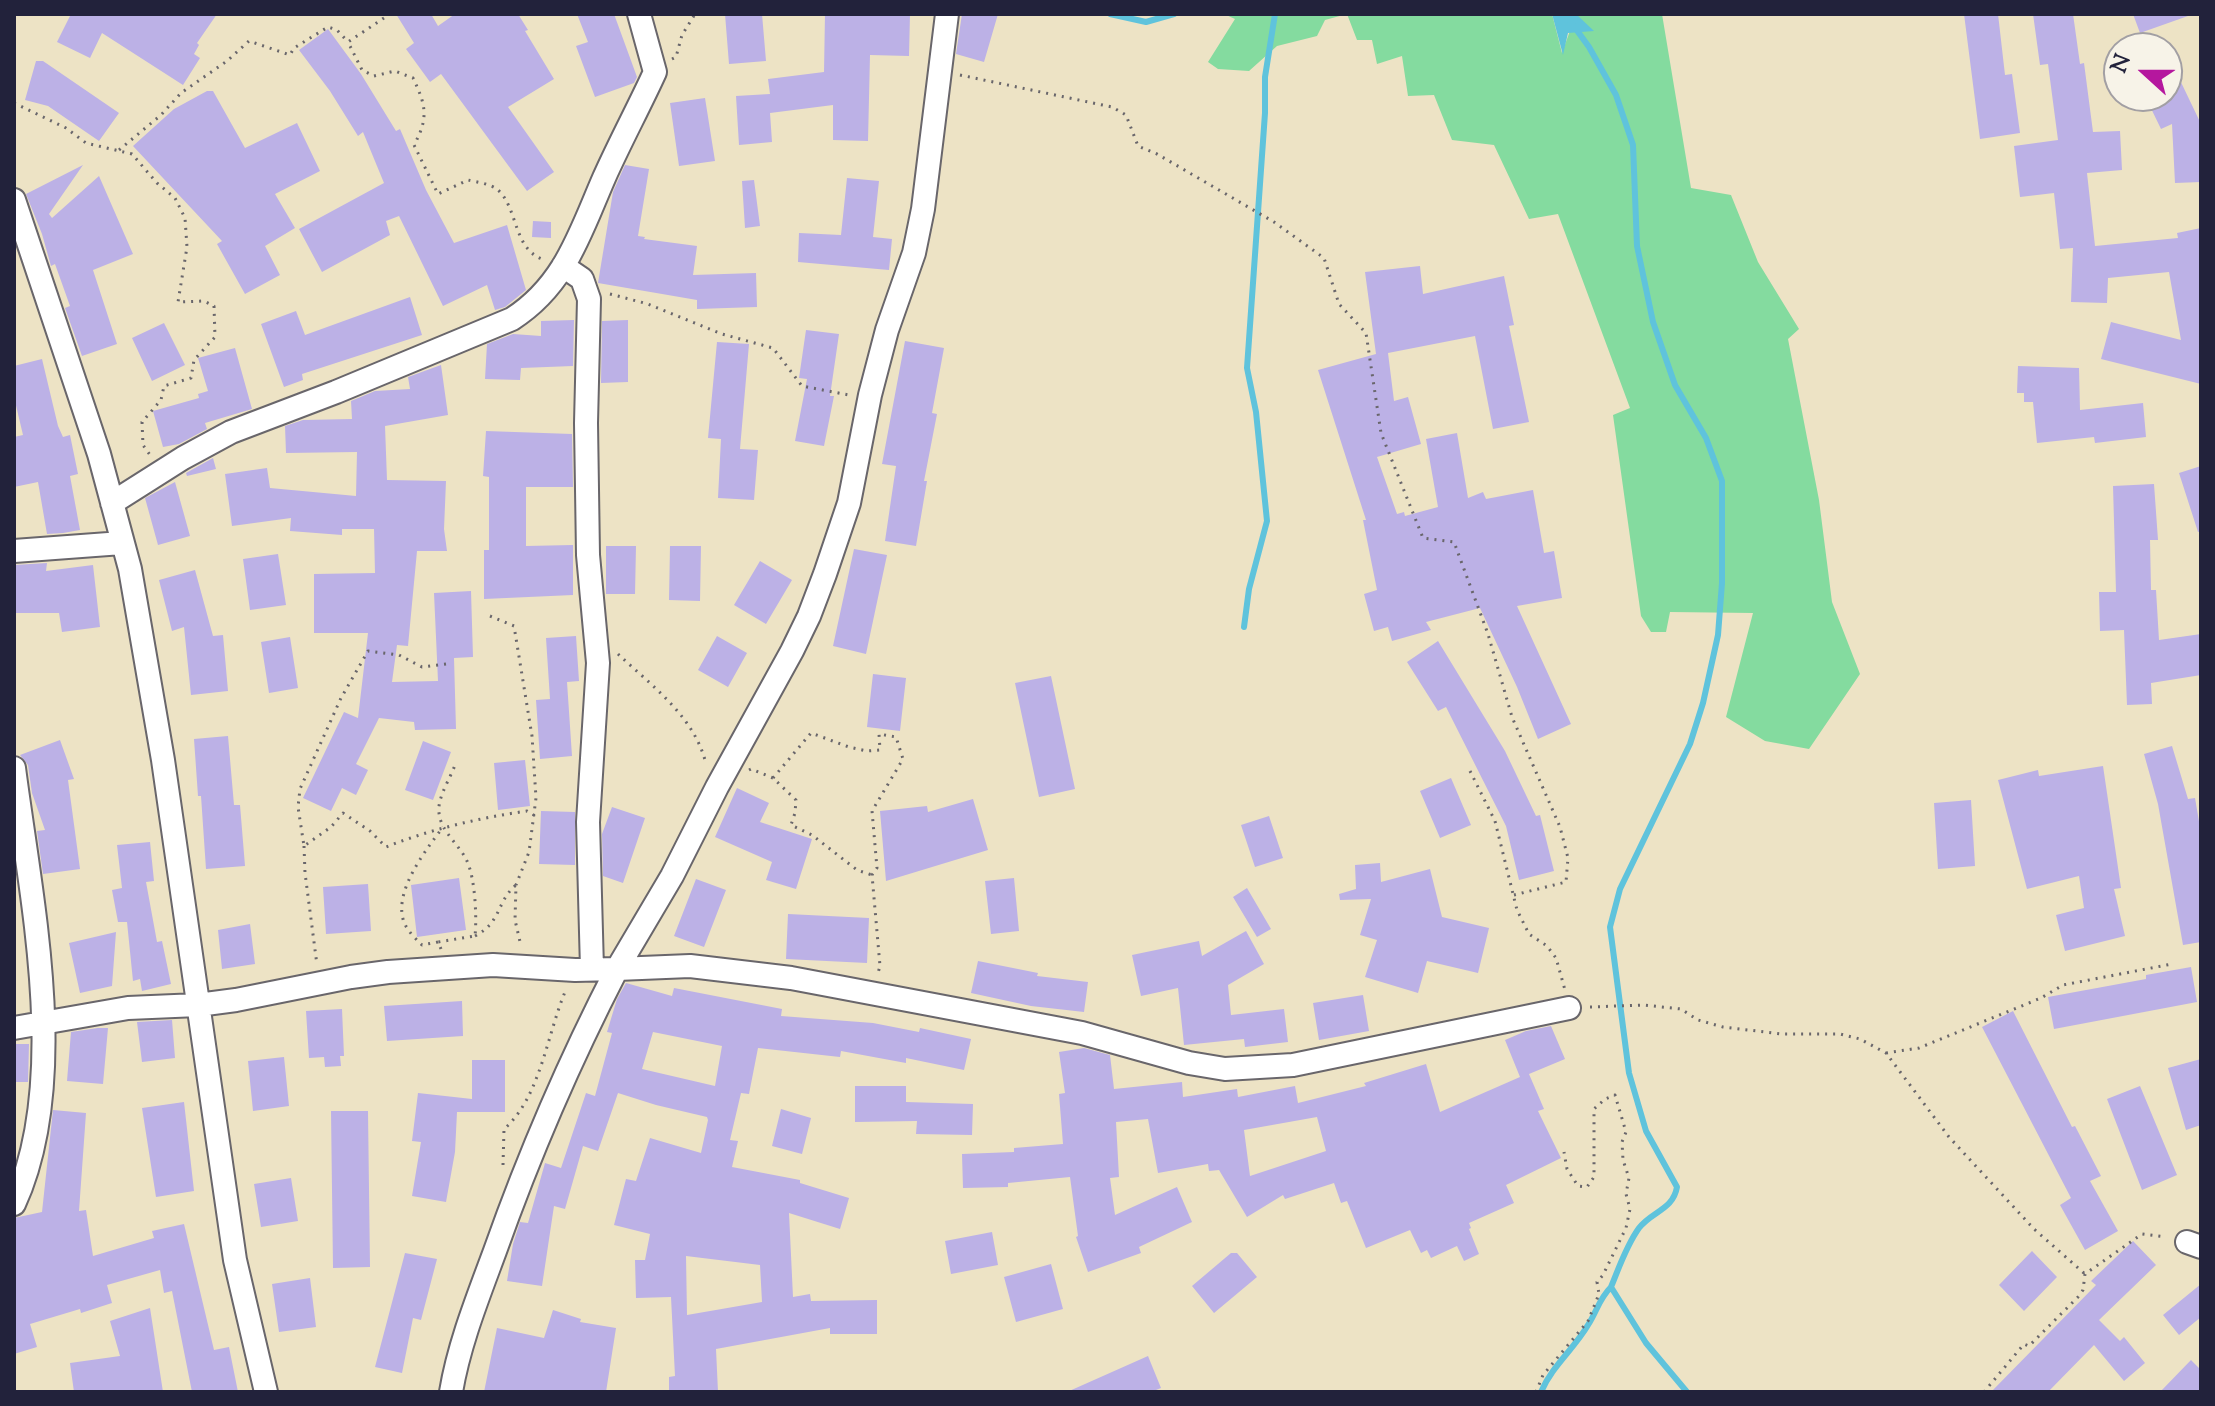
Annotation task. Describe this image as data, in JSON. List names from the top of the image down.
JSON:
{
  "north": "left"
}
